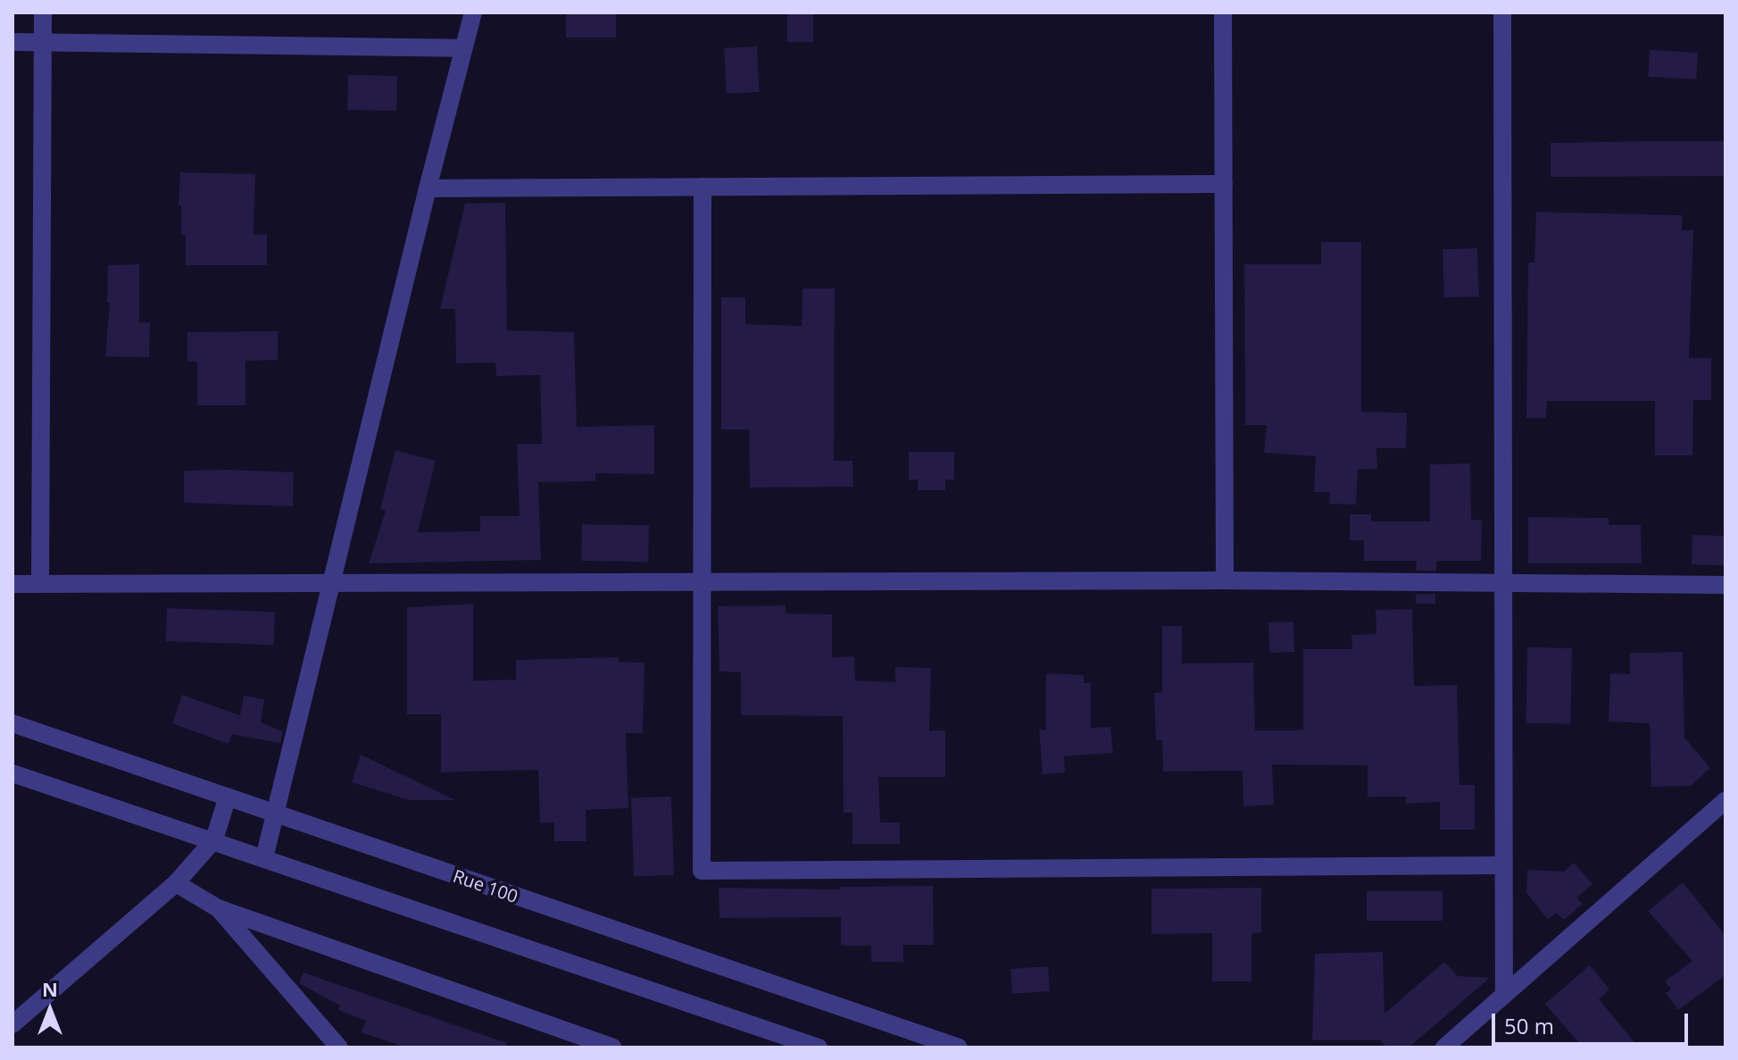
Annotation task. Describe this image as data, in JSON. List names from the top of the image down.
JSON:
{
  "streets": {
    "street": ["Rue 100"]
  },
  "scale_bar": "50 m",
  "north": "top"
}
